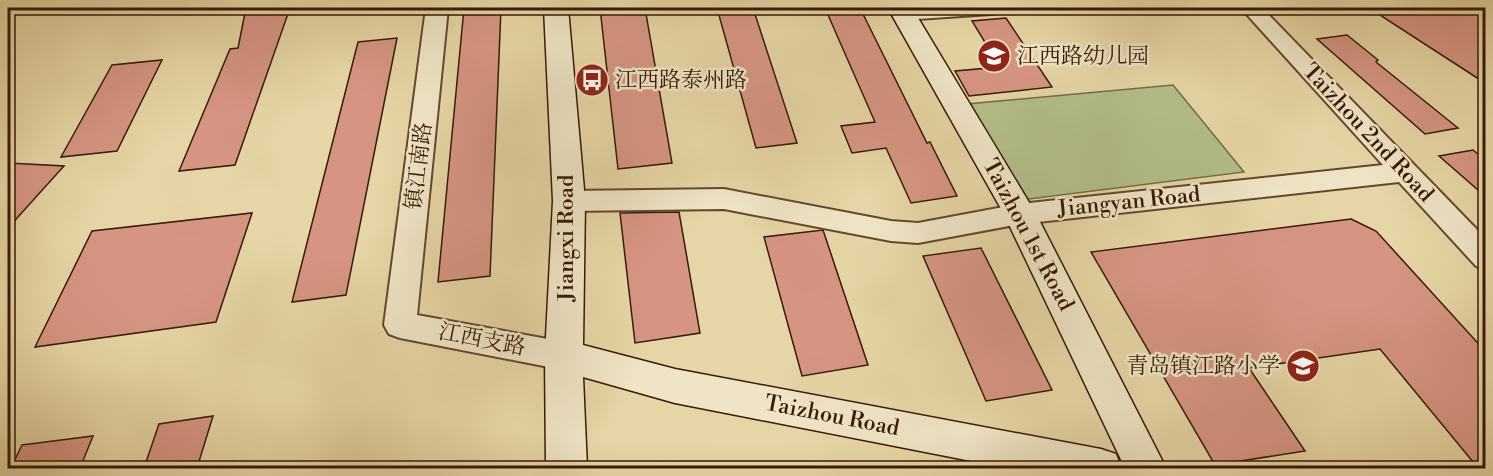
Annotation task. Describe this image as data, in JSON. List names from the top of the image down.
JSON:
{
  "streets": {
    "street": [
      "Taizhou 2nd Road",
      "镇江南路",
      "Jiangyan Road",
      "Taizhou 1st Road",
      "Jiangxi Road",
      "江西支路",
      "Taizhou Road"
    ]
  },
  "crossings": [
    ["Taizhou 2nd Road", "Jiangyan Road"],
    ["镇江南路", "江西支路"],
    ["Jiangyan Road", "Taizhou 1st Road"],
    ["Jiangyan Road", "Jiangxi Road"],
    ["Jiangxi Road", "江西支路"],
    ["Jiangxi Road", "Taizhou Road"],
    ["江西支路", "Taizhou Road"]
  ],
  "places": {
    "school or university": ["江西路幼儿园", "青岛镇江路小学"],
    "bus stop": ["江西路泰州路"]
  }
}
